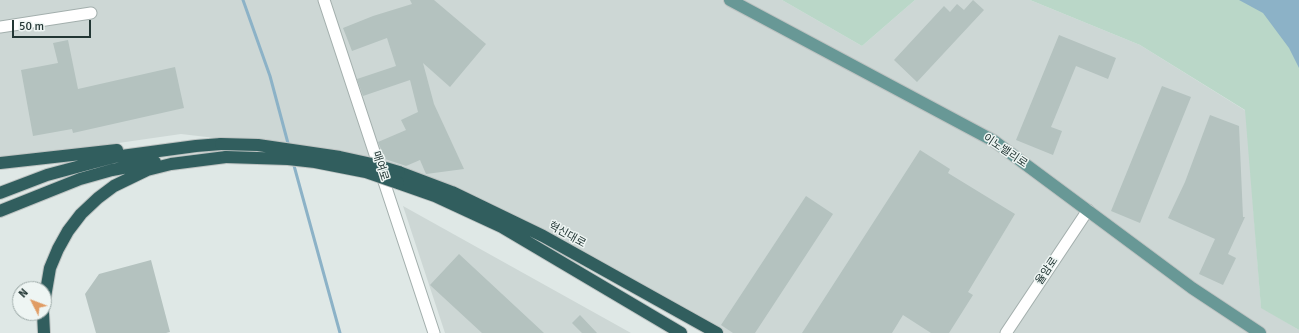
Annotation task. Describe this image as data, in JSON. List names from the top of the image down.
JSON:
{
  "streets": {
    "highway": ["혁신대로"],
    "main road": ["이노밸리로"],
    "street": ["매여로", "율암로"]
  },
  "crossings": [
    ["이노밸리로", "율암로"]
  ],
  "scale_bar": "50 m",
  "north": "top left"
}
